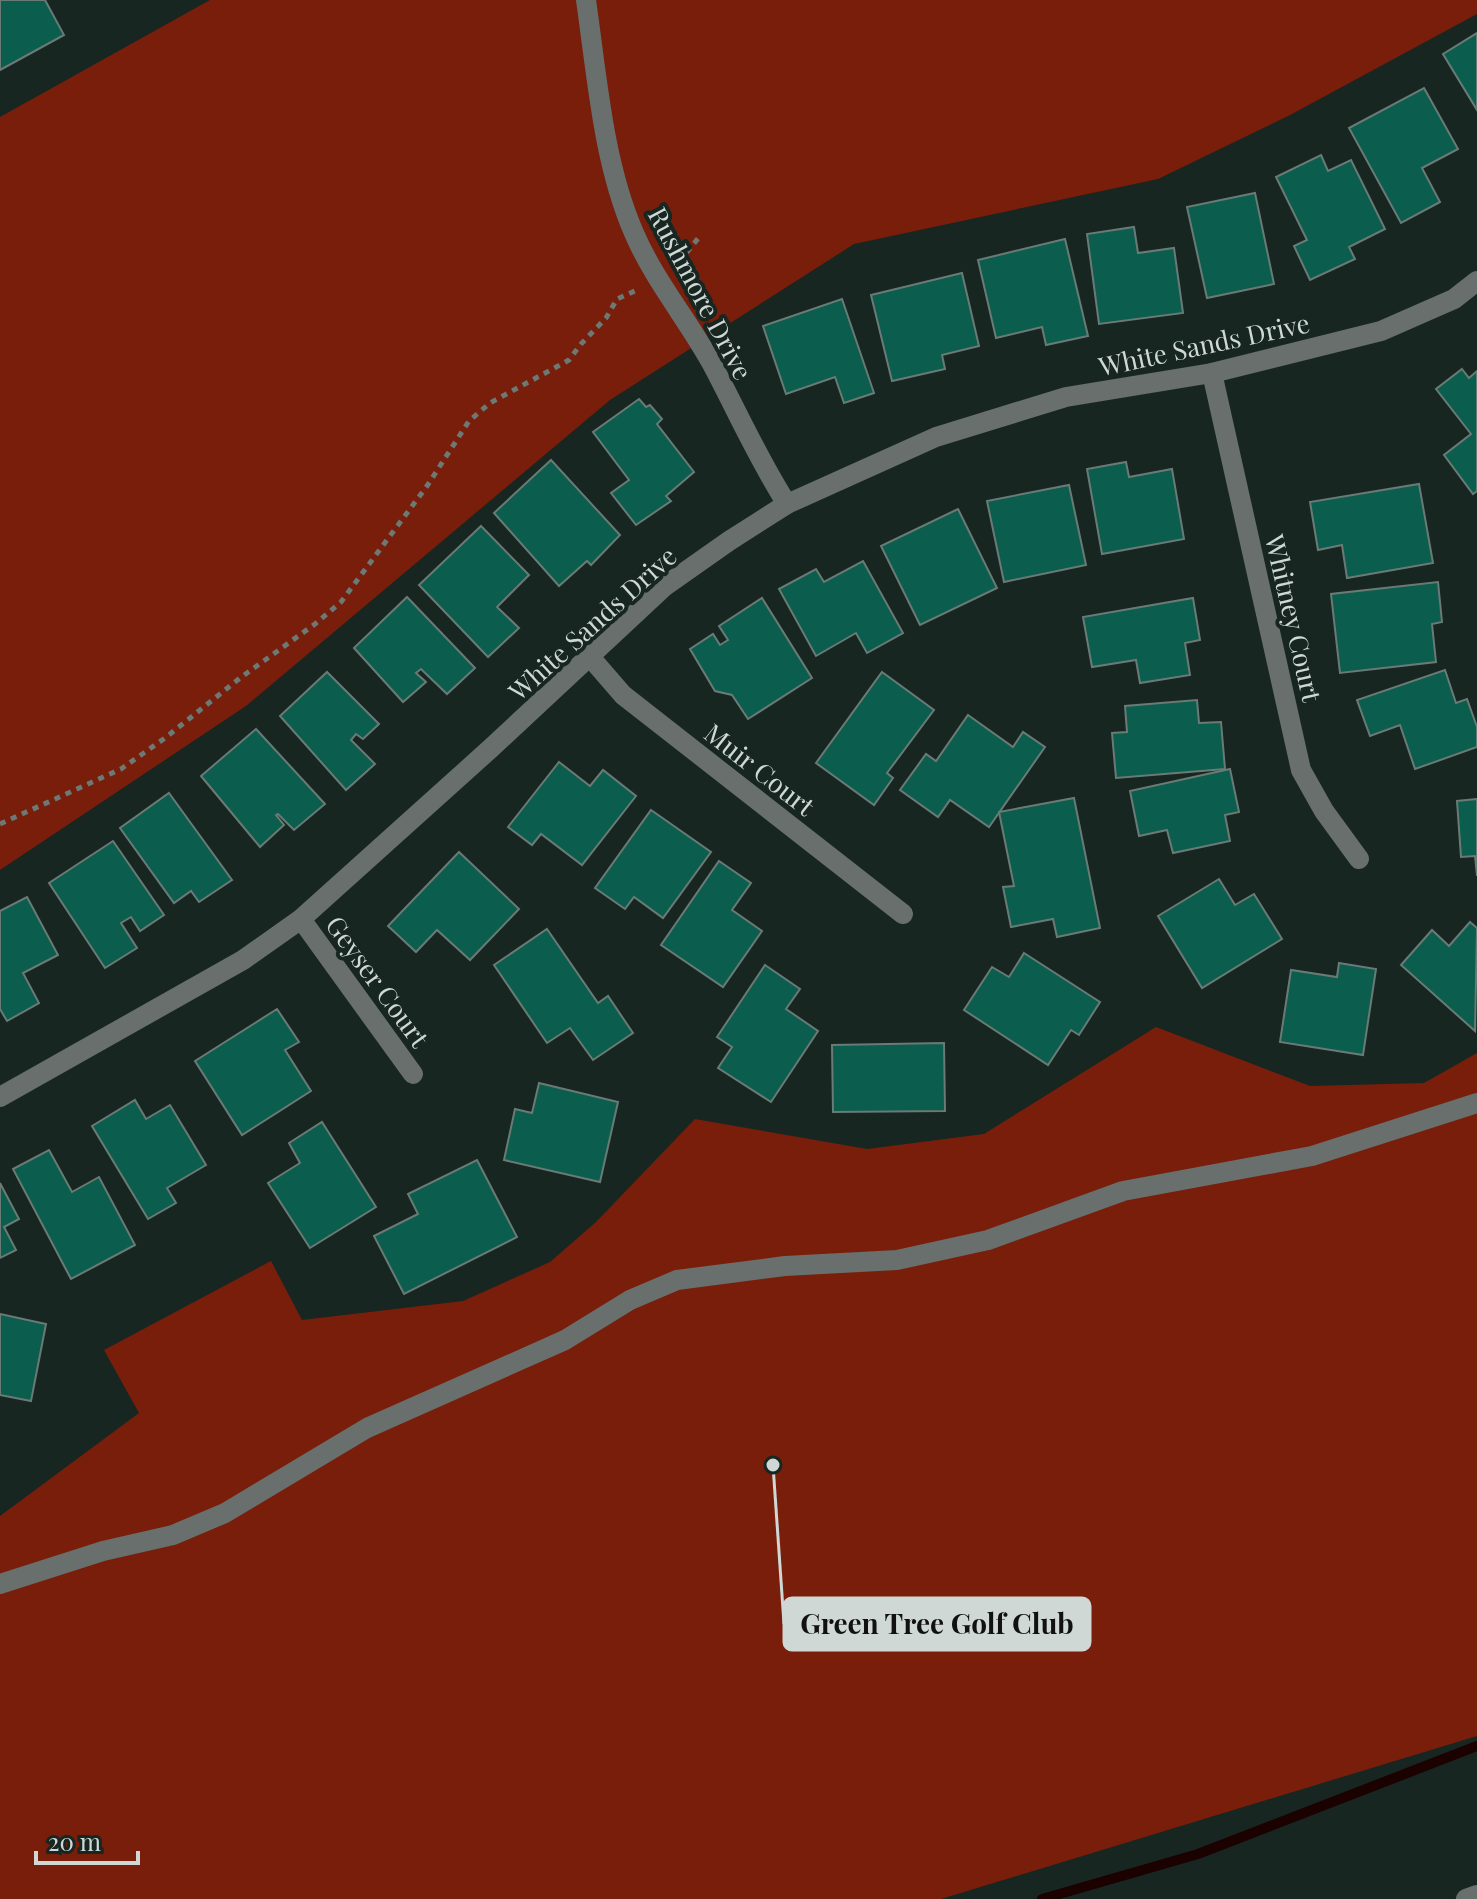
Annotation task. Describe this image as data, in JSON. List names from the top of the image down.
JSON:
{
  "streets": {
    "street": [
      "Rushmore Drive",
      "White Sands Drive",
      "Whitney Court",
      "Muir Court",
      "Geyser Court"
    ]
  },
  "crossings": [
    ["Rushmore Drive", "White Sands Drive"],
    ["White Sands Drive", "Whitney Court"],
    ["White Sands Drive", "Muir Court"],
    ["White Sands Drive", "Geyser Court"]
  ],
  "places": ["Green Tree Golf Club"],
  "scale_bar": "20 m"
}
